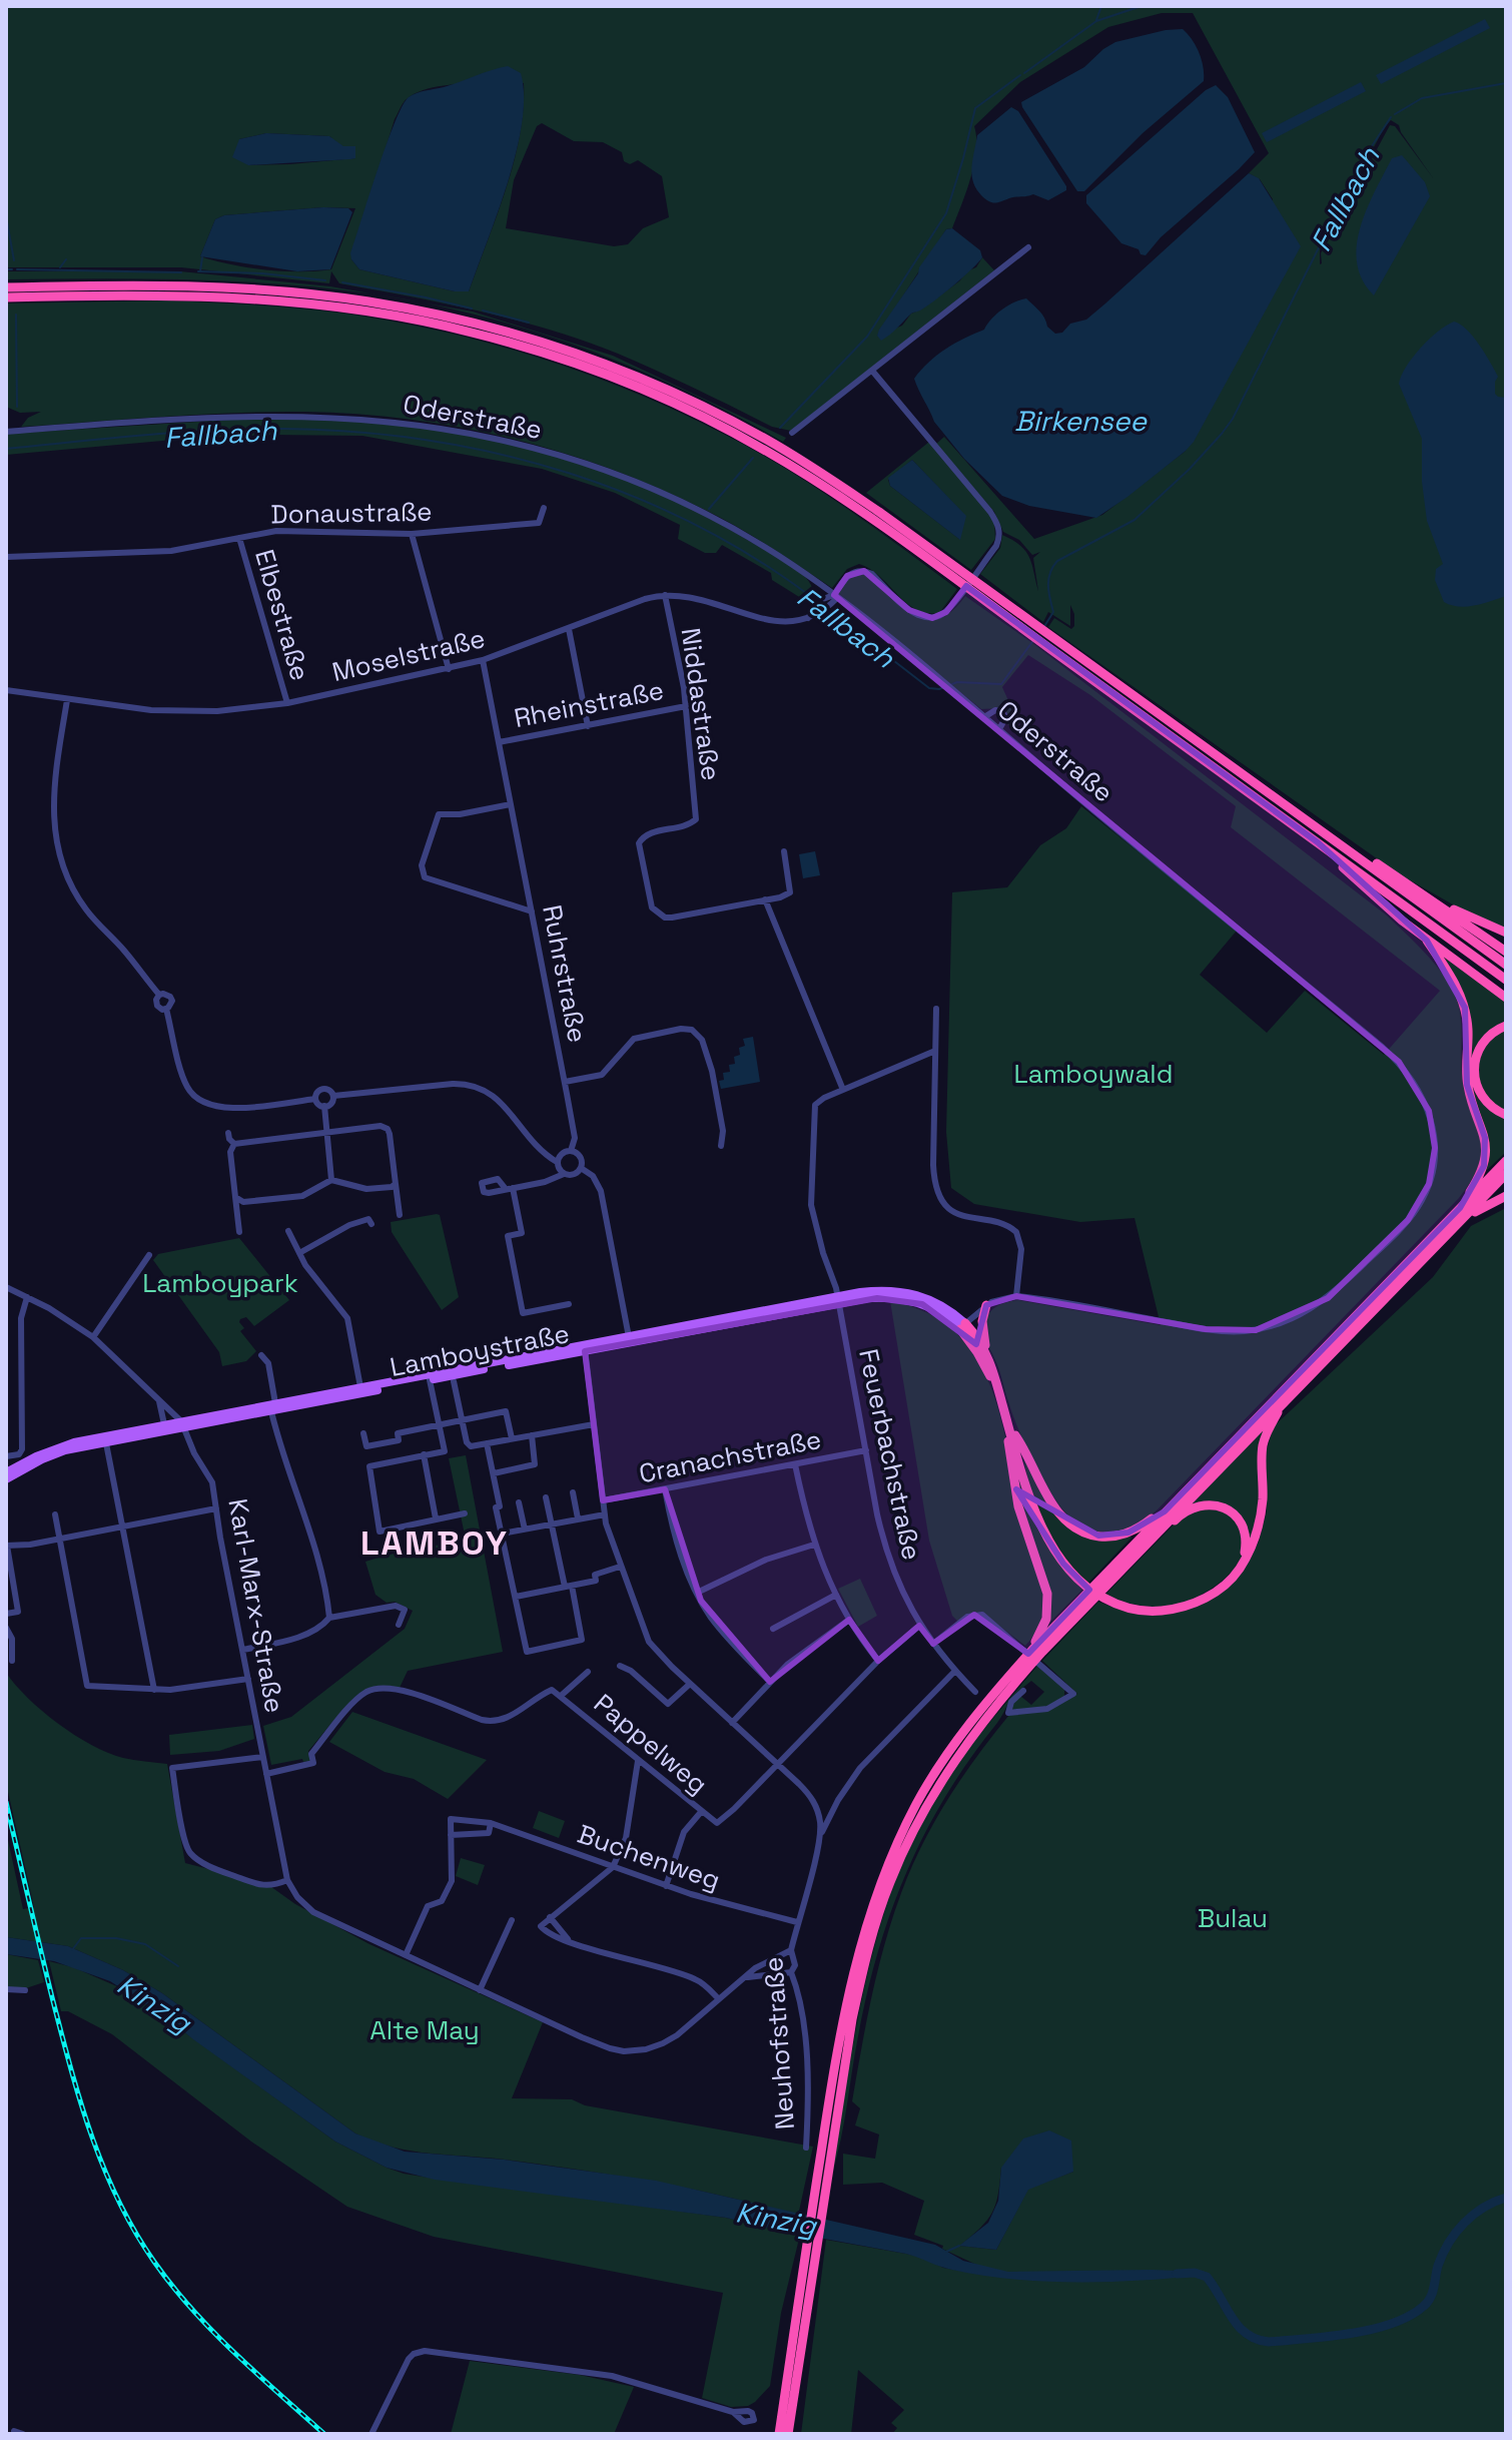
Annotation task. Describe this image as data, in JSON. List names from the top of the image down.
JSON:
{
  "streets": {
    "main road": ["Lamboystraße"],
    "street": [
      "Oderstraße",
      "Donaustraße",
      "Elbestraße",
      "Moselstraße",
      "Rheinstraße",
      "Niddastraße",
      "Ruhrstraße",
      "Feuerbachstraße",
      "Cranachstraße",
      "Karl-Marx-Straße",
      "Pappelweg",
      "Buchenweg",
      "Neuhofstraße"
    ]
  },
  "crossings": [
    ["Oderstraße", "Moselstraße"],
    ["Oderstraße", "Lamboystraße"],
    ["Donaustraße", "Elbestraße"],
    ["Elbestraße", "Moselstraße"],
    ["Moselstraße", "Niddastraße"],
    ["Moselstraße", "Ruhrstraße"],
    ["Rheinstraße", "Niddastraße"],
    ["Rheinstraße", "Ruhrstraße"],
    ["Lamboystraße", "Feuerbachstraße"],
    ["Lamboystraße", "Karl-Marx-Straße"],
    ["Lamboystraße", "Neuhofstraße"],
    ["Feuerbachstraße", "Cranachstraße"],
    ["Cranachstraße", "Neuhofstraße"],
    ["Pappelweg", "Neuhofstraße"],
    ["Buchenweg", "Neuhofstraße"]
  ],
  "districts": ["LAMBOY"],
  "water": ["Fallbach", "Birkensee", "Kinzig"],
  "parks": [
    "Lamboywald",
    "Lamboypark",
    "Bulau",
    "Alte May"
  ]
}
